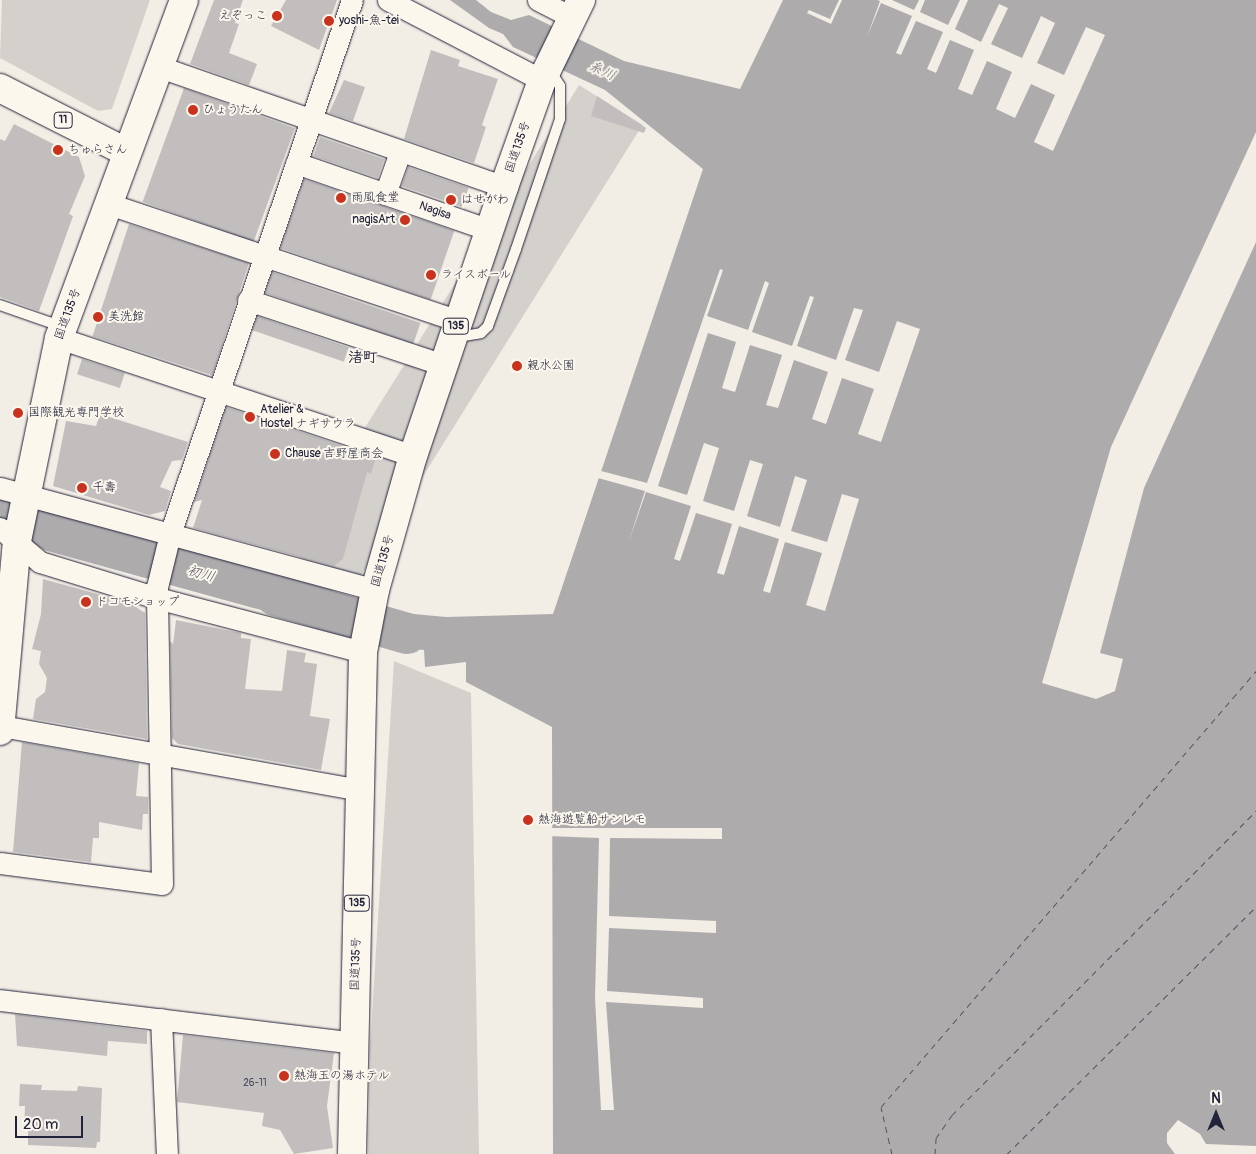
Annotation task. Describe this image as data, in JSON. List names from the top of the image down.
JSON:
{
  "streets": {
    "main road": ["11", "国道135号", "135"],
    "street": ["Nagisa"]
  },
  "crossings": [
    ["11", "国道135号"],
    ["国道135号", "Nagisa"]
  ],
  "districts": ["渚町"],
  "water": ["糸川", "初川"],
  "places": [
    "えぞっこ",
    "yoshi-魚-tei",
    "ひょうたん",
    "ちゅらさん",
    "雨風食堂",
    "はせがわ",
    "nagisArt",
    "ライスボール",
    "美洗館",
    "親水公園",
    "国際観光専門学校",
    "Atelier & Hostel ナギサウラ",
    "Chause 吉野屋商会",
    "千壽",
    "ドコモショップ",
    "熱海遊覧船サンレモ",
    "熱海玉の湯ホテル"
  ],
  "house_numbers": ["26-11"],
  "scale_bar": "20 m",
  "north": "top"
}
